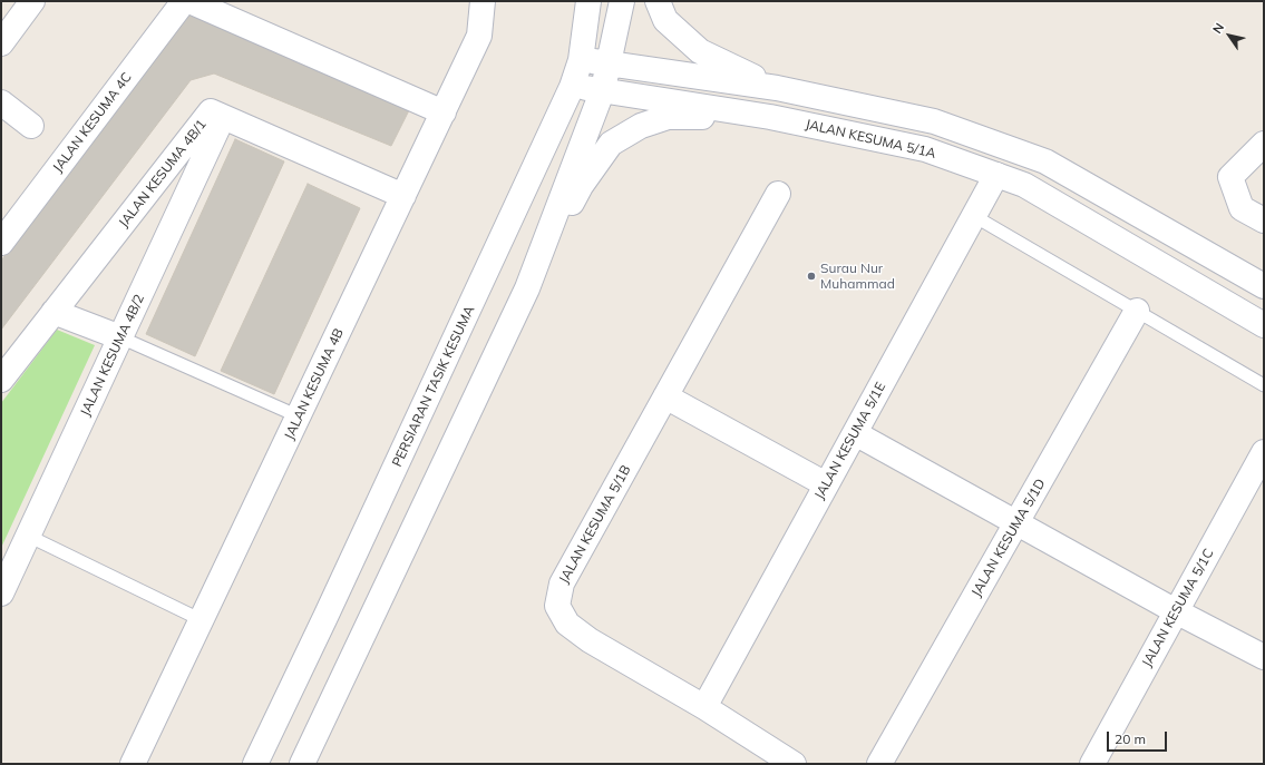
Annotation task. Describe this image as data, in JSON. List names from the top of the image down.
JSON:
{
  "streets": {
    "street": [
      "JALAN KESUMA 4C",
      "JALAN KESUMA 5/1A",
      "JALAN KESUMA 4B/1",
      "JALAN KESUMA 4B/2",
      "JALAN KESUMA 4B",
      "PERSIARAN TASIK KESUMA",
      "JALAN KESUMA 5/1E",
      "JALAN KESUMA 5/1B",
      "JALAN KESUMA 5/1D",
      "JALAN KESUMA 5/1C"
    ]
  },
  "crossings": [
    ["JALAN KESUMA 5/1A", "PERSIARAN TASIK KESUMA"],
    ["JALAN KESUMA 5/1A", "JALAN KESUMA 5/1E"],
    ["JALAN KESUMA 4B/1", "JALAN KESUMA 4B/2"],
    ["JALAN KESUMA 4B/1", "JALAN KESUMA 4B"],
    ["JALAN KESUMA 5/1E", "JALAN KESUMA 5/1B"]
  ],
  "places": ["Surau Nur Muhammad"],
  "scale_bar": "20 m",
  "north": "top left"
}
